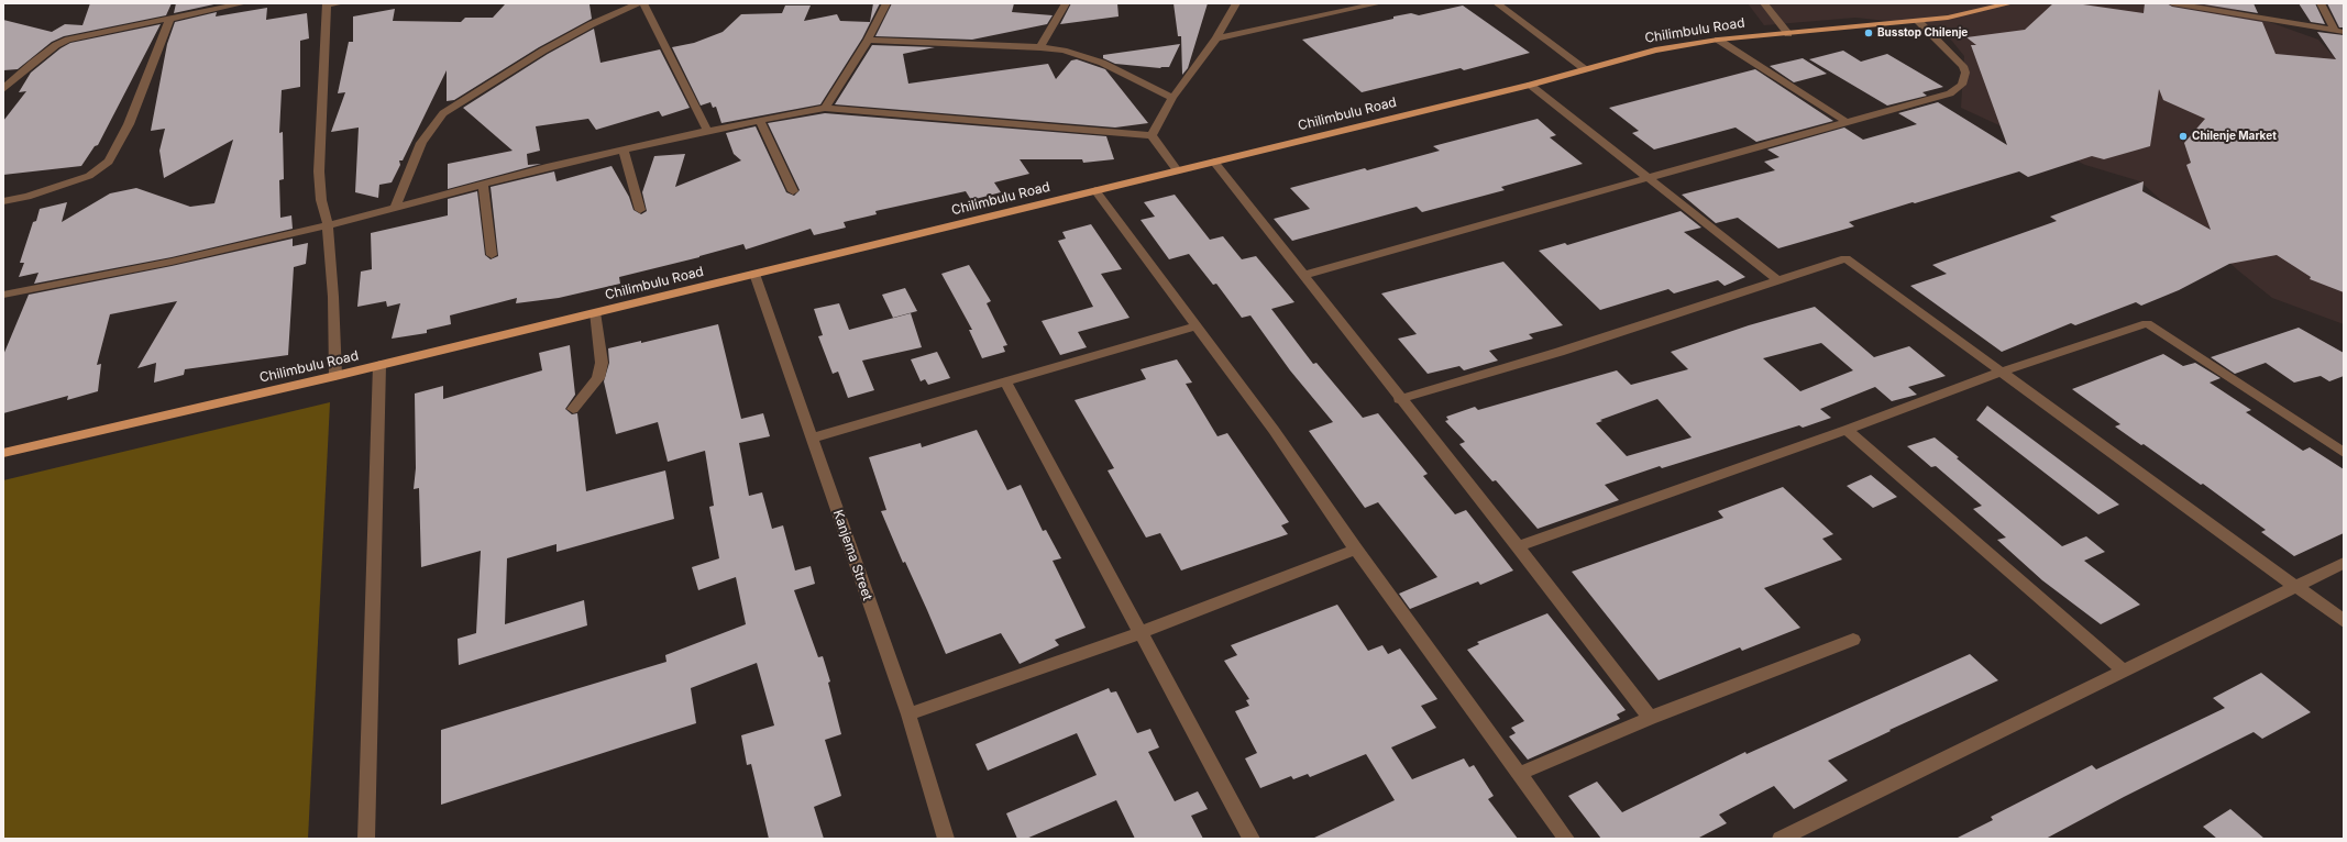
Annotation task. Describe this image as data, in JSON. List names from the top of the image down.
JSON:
{
  "streets": {
    "main road": ["Chilimbulu Road"],
    "street": ["Kanjema Street"]
  },
  "crossings": [
    ["Chilimbulu Road", "Kanjema Street"]
  ],
  "places": ["Busstop Chilenje", "Chilenje Market"]
}
